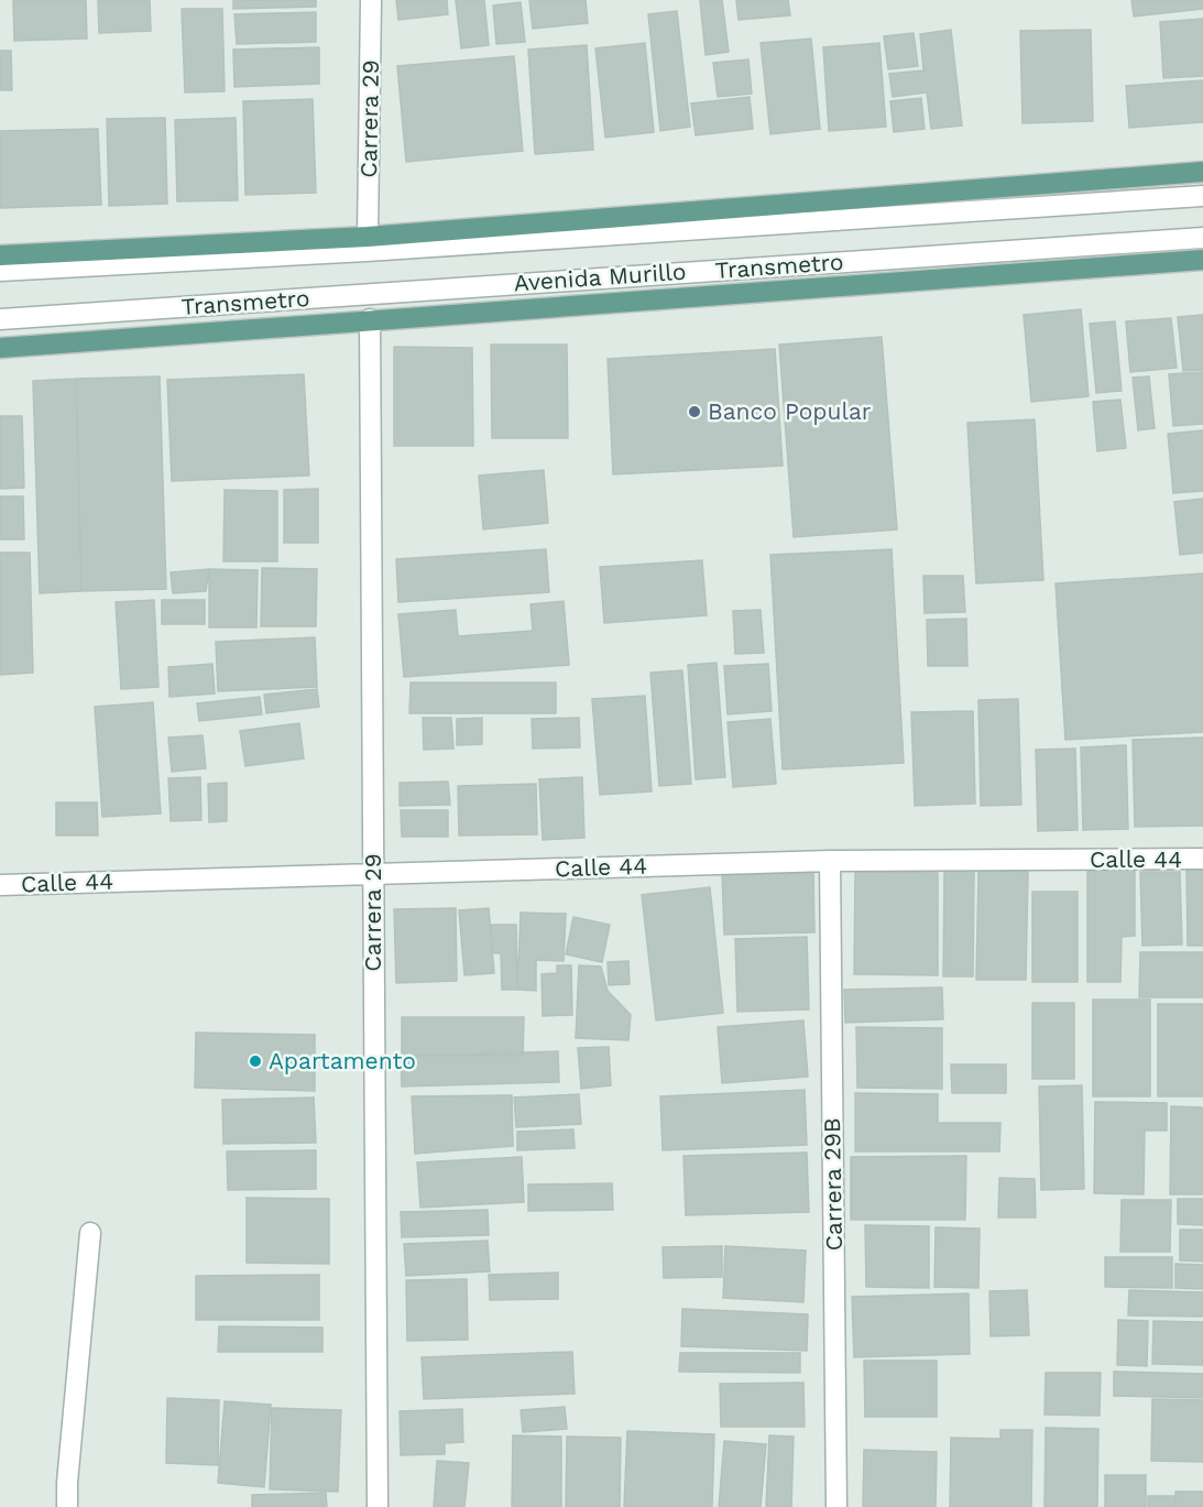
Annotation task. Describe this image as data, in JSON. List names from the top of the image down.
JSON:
{
  "streets": {
    "main road": ["Avenida Murillo"],
    "street": [
      "Carrera 29",
      "Transmetro",
      "Calle 44",
      "Carrera 29B"
    ]
  },
  "crossings": [
    ["Carrera 29", "Avenida Murillo"],
    ["Carrera 29", "Calle 44"],
    ["Calle 44", "Carrera 29B"]
  ],
  "places": ["Banco Popular", "Apartamento"]
}
